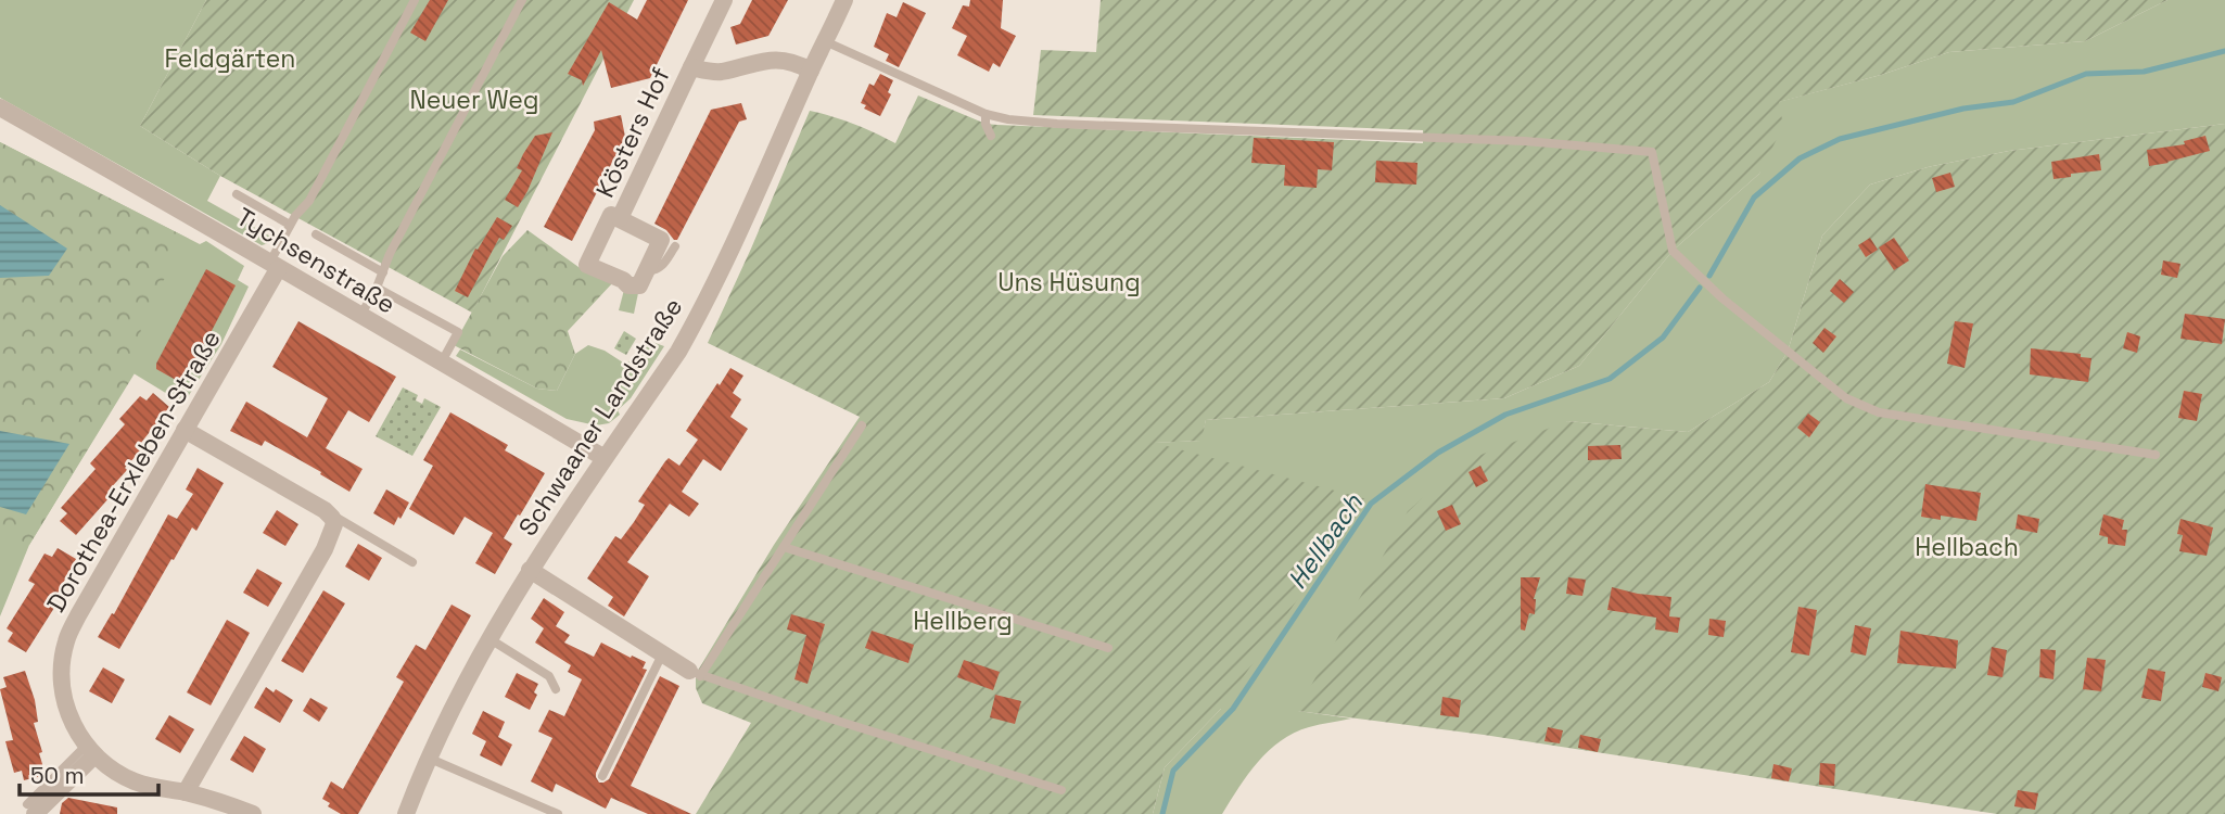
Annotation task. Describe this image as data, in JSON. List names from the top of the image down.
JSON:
{
  "streets": {
    "street": [
      "Kösters Hof",
      "Tychsenstraße",
      "Schwaaner Landstraße",
      "Dorothea-Erxleben-Straße"
    ]
  },
  "crossings": [
    ["Kösters Hof", "Schwaaner Landstraße"],
    ["Tychsenstraße", "Schwaaner Landstraße"],
    ["Tychsenstraße", "Dorothea-Erxleben-Straße"]
  ],
  "water": ["Hellbach"],
  "parks": [
    "Feldgärten",
    "Neuer Weg",
    "Uns Hüsung",
    "Hellbach",
    "Hellberg"
  ],
  "scale_bar": "50 m"
}
